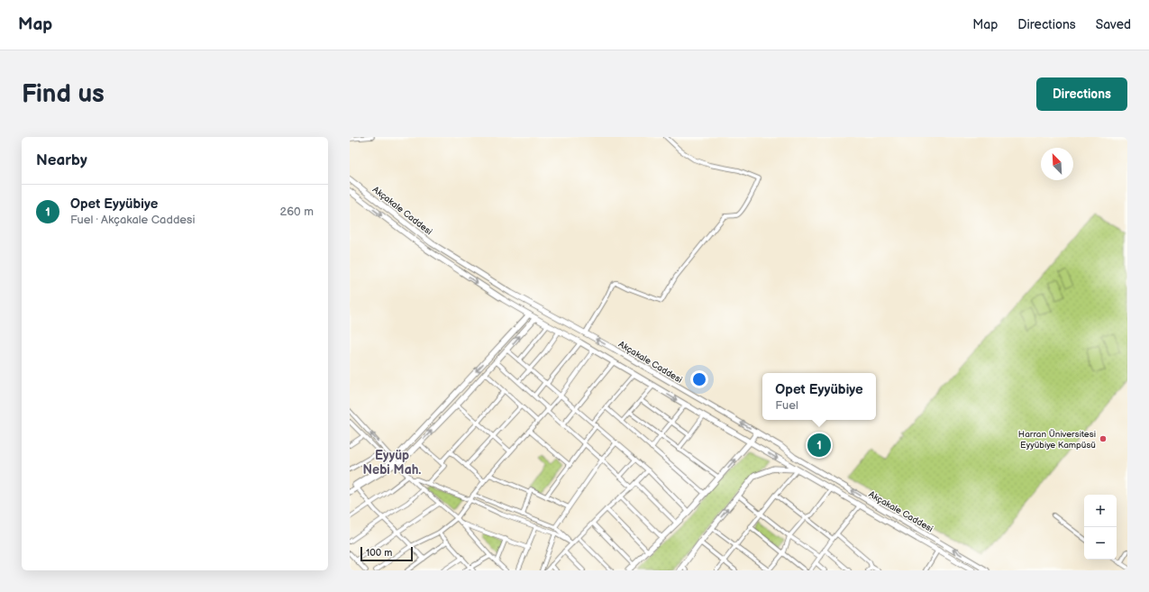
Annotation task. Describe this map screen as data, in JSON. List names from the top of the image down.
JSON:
{
  "streets": {
    "main road": ["Akçakale Caddesi"]
  },
  "districts": ["Eyyüp Nebi Mah."],
  "places": ["Harran Üniversitesi Eyyübiye Kampüsü"],
  "scale_bar": "100 m",
  "north": "top left",
  "page": {
    "header": "Map",
    "nav": ["Map", "Directions", "Saved"],
    "buttons": "Directions",
    "title": "Find us",
    "heading": "Nearby",
    "list": [
      {
        "mark": "1",
        "name": "Opet Eyyübiye",
        "note": "Fuel · Akçakale Caddesi",
        "value": "260 m"
      }
    ],
    "popup": ["Opet Eyyübiye", "Fuel"],
    "pins": "1",
    "map_buttons": ["+", "−"],
    "scale": "100 m"
  }
}
